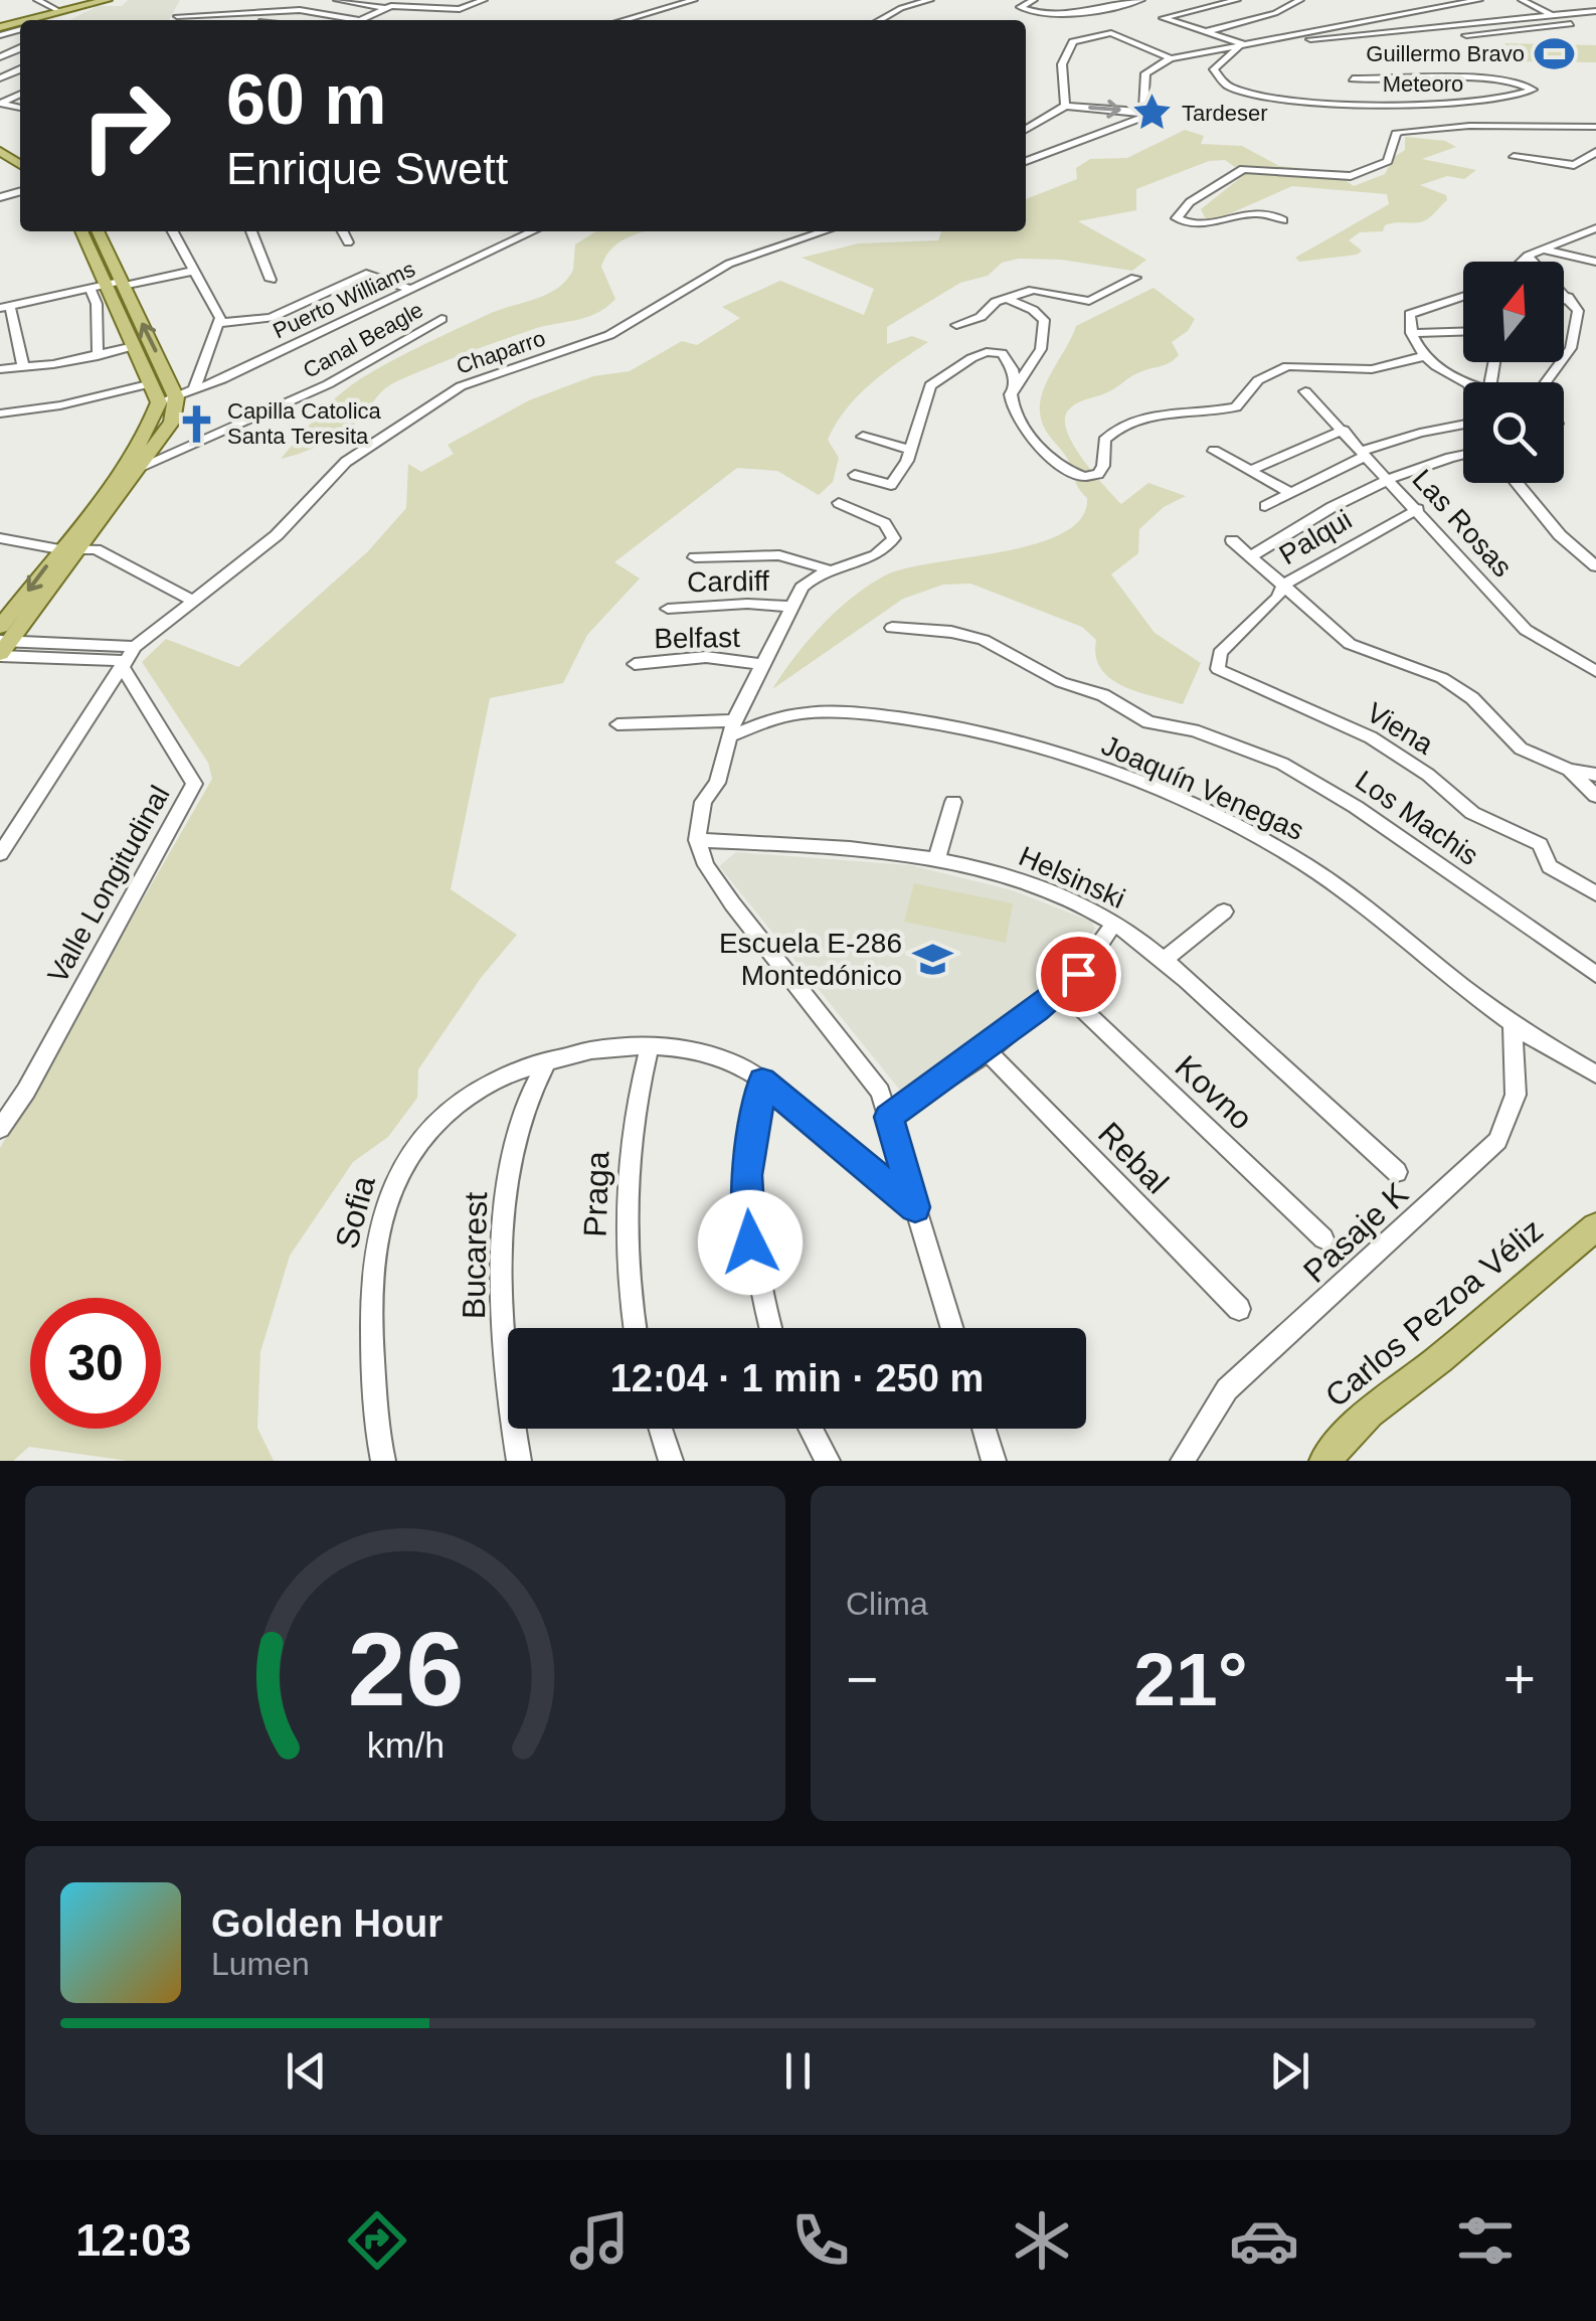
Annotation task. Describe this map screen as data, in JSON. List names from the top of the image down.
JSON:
{
  "streets": {
    "main road": ["Carlos Pezoa Véliz"],
    "street": [
      "Meteoro",
      "Puerto Williams",
      "Canal Beagle",
      "Chaparro",
      "Las Rosas",
      "Palqui",
      "Cardiff",
      "Belfast",
      "Viena",
      "Joaquín Venegas",
      "Los Machis",
      "Helsinski",
      "Valle Longitudinal",
      "Kovno",
      "Rebal",
      "Praga",
      "Sofia",
      "Pasaje K",
      "Bucarest"
    ]
  },
  "crossings": [
    ["Chaparro", "Valle Longitudinal"],
    ["Las Rosas", "Palqui"],
    ["Palqui", "Viena"],
    ["Joaquín Venegas", "Pasaje K"],
    ["Praga", "Sofia"],
    ["Sofia", "Bucarest"]
  ],
  "places": {
    "sports": ["Guillermo Bravo"],
    "place": ["Tardeser"],
    "church": ["Capilla Catolica Santa Teresita"],
    "school or university": ["Escuela E-286 Montedónico"]
  },
  "north": "top",
  "page": {
    "turn": ["60 m", "Enrique Swett"],
    "limit": "30",
    "trip": "12:04 · 1 min · 250 m",
    "tile": "Clima",
    "heat": ["−", "21°", "+"],
    "song": ["Golden Hour", "Lumen"],
    "tabs": "12:03",
    "gauge": ["26", "km/h"]
  }
}
